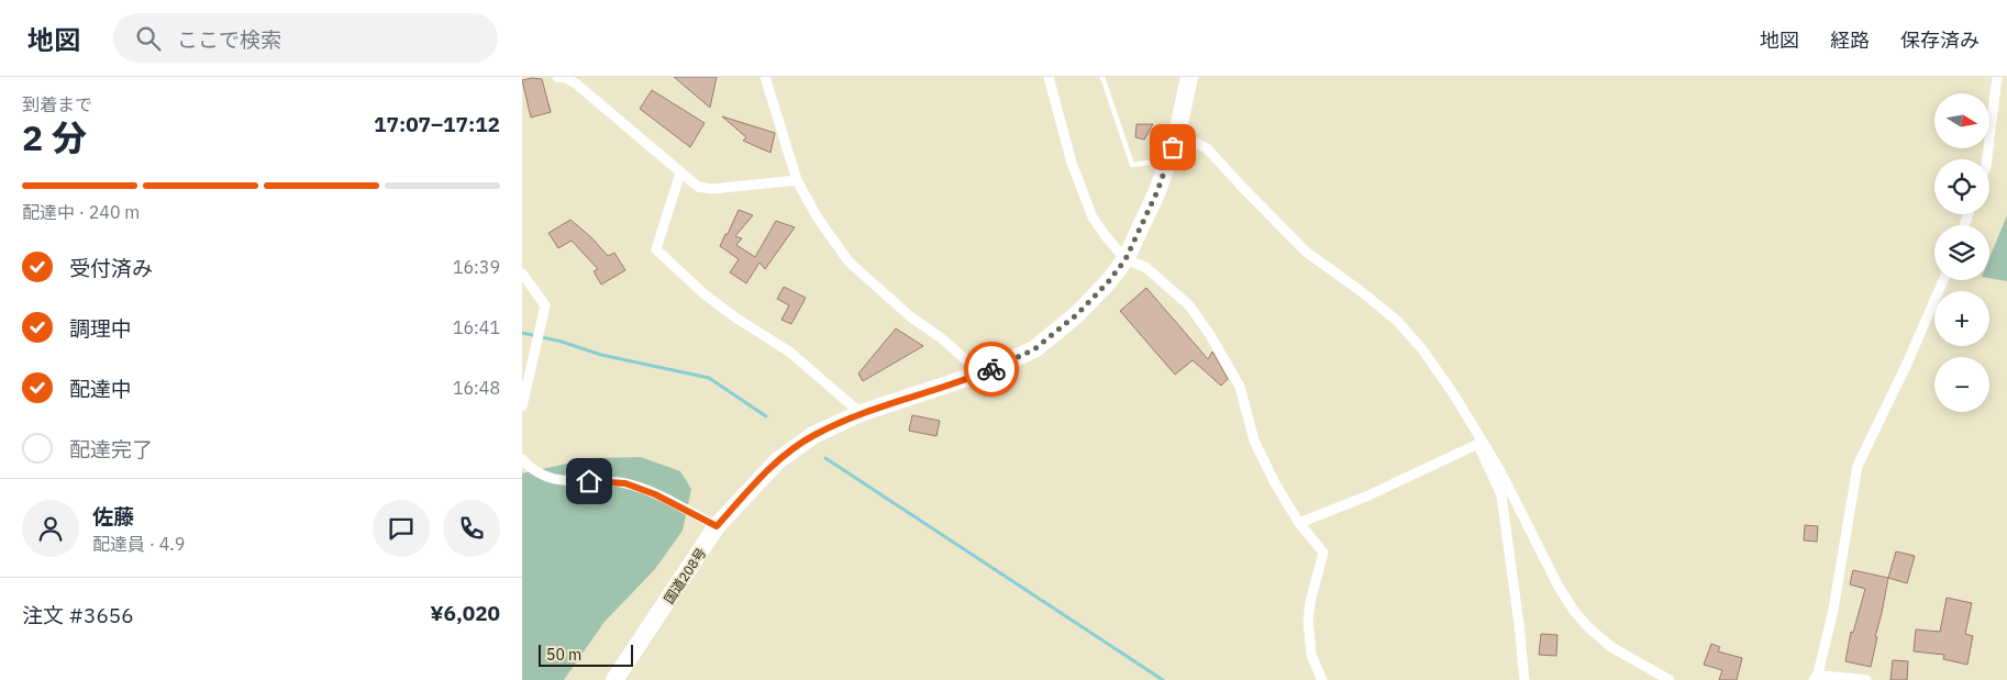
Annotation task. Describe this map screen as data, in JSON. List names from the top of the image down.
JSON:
{
  "streets": {
    "highway": ["国道208号"]
  },
  "scale_bar": "50 m",
  "north": "right",
  "page": {
    "header": "地図",
    "search": "ここで検索",
    "nav": ["地図", "経路", "保存済み"],
    "heading": ["2 分", "到着まで", "17:07–17:12"],
    "panel": [
      "佐藤",
      "配達員 · 4.9",
      "注文 #3656",
      "¥6,020"
    ],
    "map_buttons": ["+", "−"],
    "bar": "配達中 · 240 m",
    "list": [
      ["受付済み", "16:39"],
      ["調理中", "16:41"],
      ["配達中", "16:48"],
      "配達完了"
    ],
    "scale": "50 m"
  }
}
